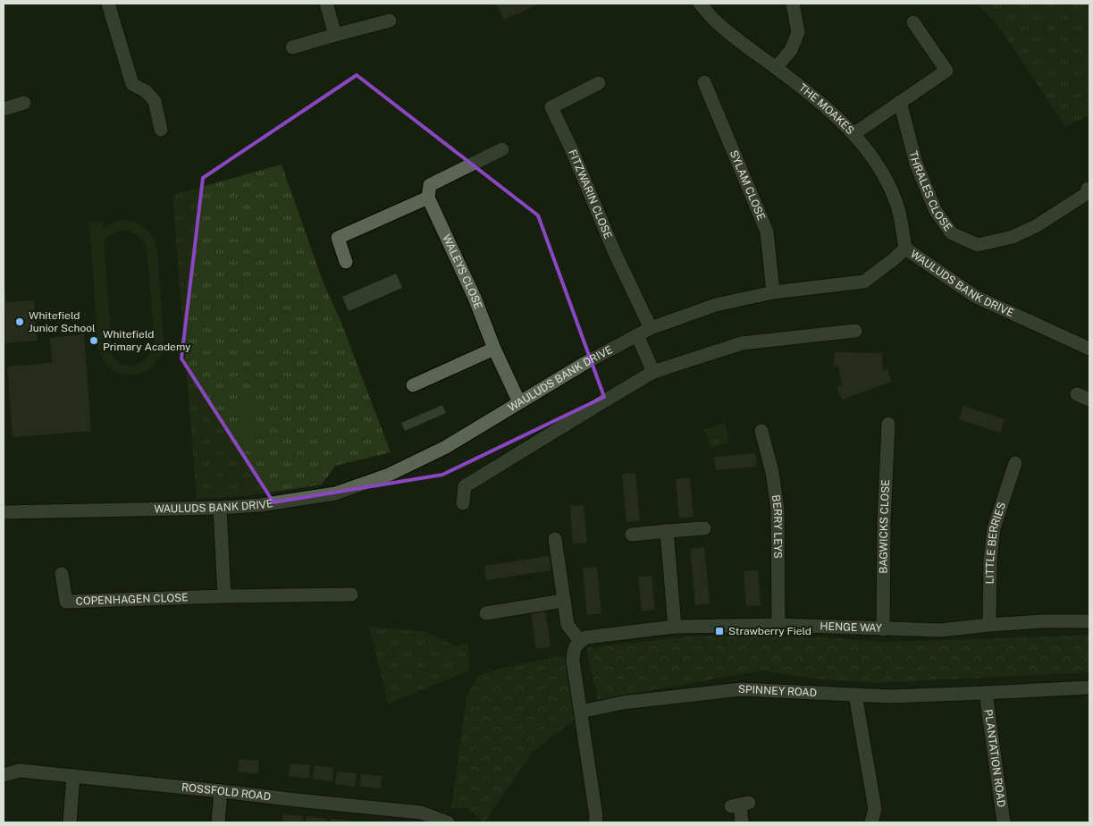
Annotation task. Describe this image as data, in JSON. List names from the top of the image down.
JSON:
{
  "streets": {
    "street": [
      "THE MOAKES",
      "SYLAM CLOSE",
      "THRALES CLOSE",
      "FITZWARIN CLOSE",
      "WALEYS CLOSE",
      "WAULUDS BANK DRIVE",
      "BERRY LEYS",
      "BAGWICKS CLOSE",
      "LITTLE BERRIES",
      "COPENHAGEN CLOSE",
      "HENGE WAY",
      "SPINNEY ROAD",
      "PLANTATION ROAD",
      "ROSSFOLD ROAD"
    ]
  },
  "crossings": [
    ["THE MOAKES", "WAULUDS BANK DRIVE"],
    ["SYLAM CLOSE", "WAULUDS BANK DRIVE"],
    ["FITZWARIN CLOSE", "WAULUDS BANK DRIVE"],
    ["WALEYS CLOSE", "WAULUDS BANK DRIVE"],
    ["BERRY LEYS", "HENGE WAY"],
    ["BAGWICKS CLOSE", "HENGE WAY"],
    ["LITTLE BERRIES", "HENGE WAY"],
    ["SPINNEY ROAD", "PLANTATION ROAD"]
  ],
  "places": {
    "other": ["Whitefield Junior School", "Whitefield Primary Academy"],
    "transit": ["Strawberry Field"]
  }
}
